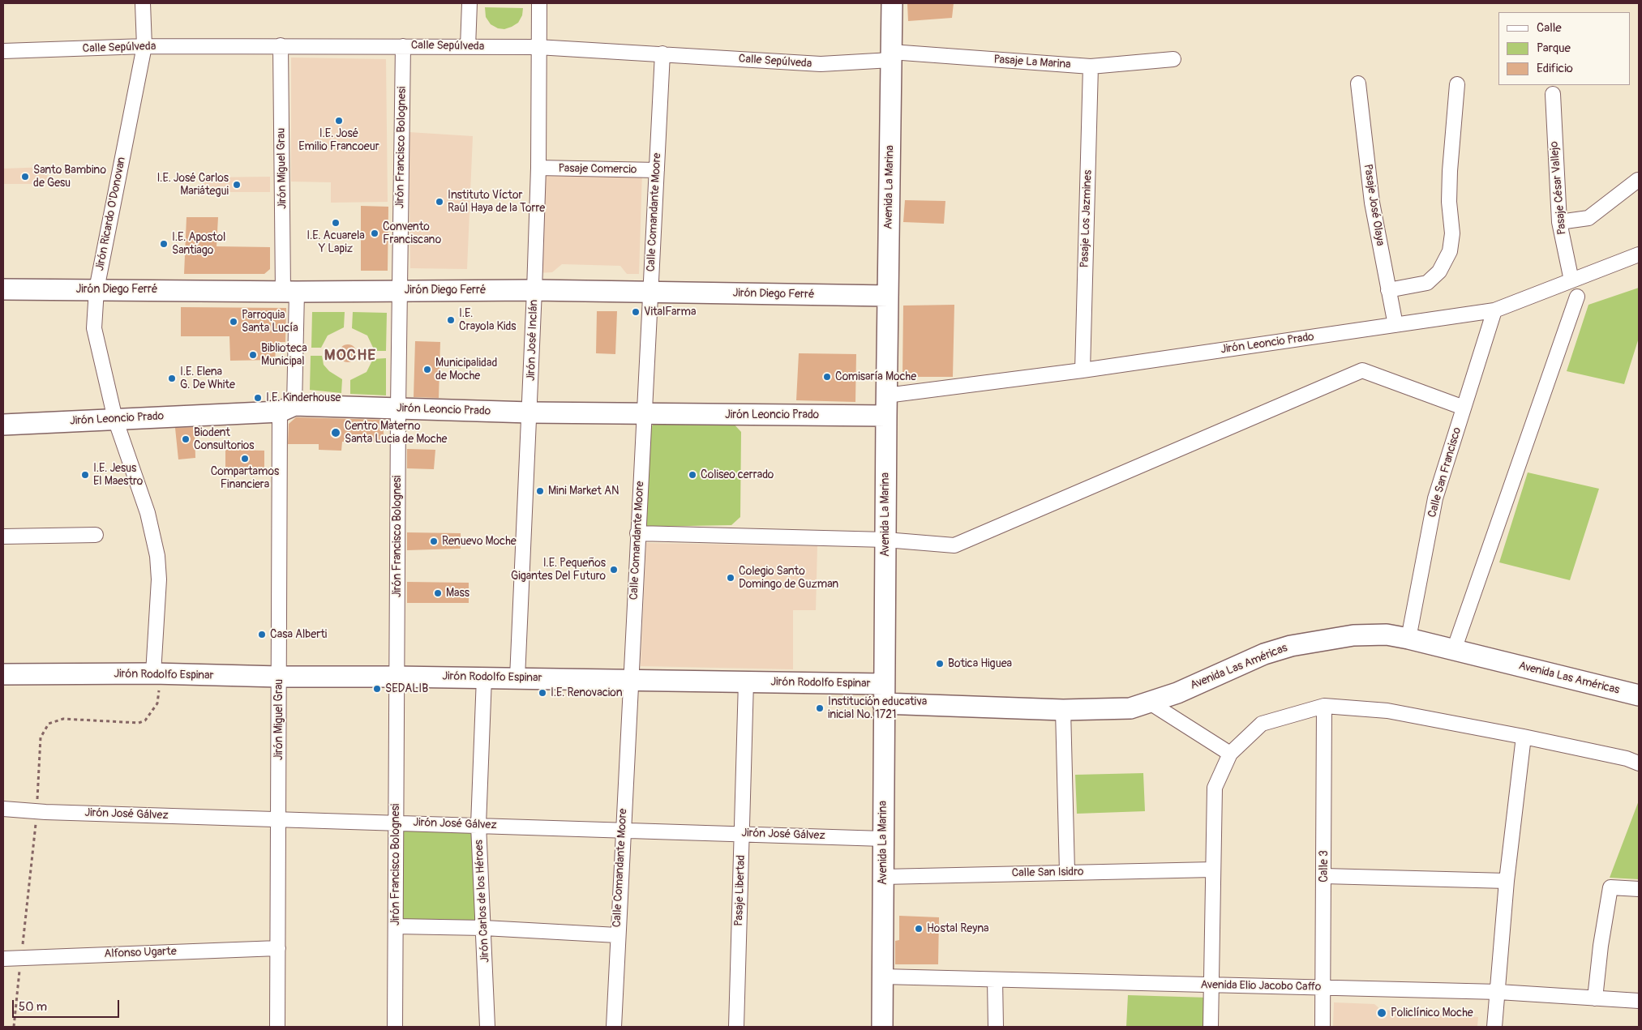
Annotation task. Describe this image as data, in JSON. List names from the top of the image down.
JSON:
{
  "streets": {
    "street": [
      "Calle Sepúlveda",
      "Pasaje La Marina",
      "Jirón Francisco Bolognesi",
      "Jirón Miguel Grau",
      "Pasaje Comercio",
      "Avenida La Marina",
      "Pasaje César Vallejo",
      "Pasaje José Olaya",
      "Calle Comandante Moore",
      "Jirón Ricardo O'Donovan",
      "Pasaje Los Jazmines",
      "Jirón Diego Ferré",
      "Jirón José Inclán",
      "Jirón Leoncio Prado",
      "Calle San Francisco",
      "Avenida Las Américas",
      "Jirón Rodolfo Espinar",
      "Jirón José Gálvez",
      "Calle 3",
      "Calle San Isidro",
      "Pasaje Libertad",
      "Jirón Carlos de los Héroes",
      "Alfonso Ugarte",
      "Avenida Elio Jacobo Caffo"
    ]
  },
  "crossings": [
    ["Calle Sepúlveda", "Pasaje La Marina"],
    ["Calle Sepúlveda", "Jirón Francisco Bolognesi"],
    ["Calle Sepúlveda", "Jirón Miguel Grau"],
    ["Calle Sepúlveda", "Avenida La Marina"],
    ["Calle Sepúlveda", "Calle Comandante Moore"],
    ["Calle Sepúlveda", "Jirón Ricardo O'Donovan"],
    ["Calle Sepúlveda", "Jirón José Inclán"],
    ["Pasaje La Marina", "Avenida La Marina"],
    ["Pasaje La Marina", "Pasaje Los Jazmines"],
    ["Jirón Francisco Bolognesi", "Jirón Diego Ferré"],
    ["Jirón Francisco Bolognesi", "Jirón Leoncio Prado"],
    ["Jirón Francisco Bolognesi", "Jirón Rodolfo Espinar"],
    ["Jirón Francisco Bolognesi", "Jirón José Gálvez"],
    ["Jirón Miguel Grau", "Jirón Diego Ferré"],
    ["Jirón Miguel Grau", "Jirón Leoncio Prado"],
    ["Jirón Miguel Grau", "Jirón Rodolfo Espinar"],
    ["Jirón Miguel Grau", "Jirón José Gálvez"],
    ["Jirón Miguel Grau", "Alfonso Ugarte"],
    ["Pasaje Comercio", "Calle Comandante Moore"],
    ["Pasaje Comercio", "Jirón José Inclán"],
    ["Avenida La Marina", "Jirón Diego Ferré"],
    ["Avenida La Marina", "Jirón Leoncio Prado"],
    ["Avenida La Marina", "Avenida Las Américas"],
    ["Avenida La Marina", "Jirón Rodolfo Espinar"],
    ["Avenida La Marina", "Jirón José Gálvez"],
    ["Avenida La Marina", "Calle San Isidro"],
    ["Avenida La Marina", "Avenida Elio Jacobo Caffo"],
    ["Pasaje César Vallejo", "Jirón Leoncio Prado"],
    ["Pasaje José Olaya", "Jirón Leoncio Prado"],
    ["Calle Comandante Moore", "Jirón Diego Ferré"],
    ["Calle Comandante Moore", "Jirón Leoncio Prado"],
    ["Calle Comandante Moore", "Jirón Rodolfo Espinar"],
    ["Calle Comandante Moore", "Jirón José Gálvez"],
    ["Jirón Ricardo O'Donovan", "Jirón Diego Ferré"],
    ["Jirón Ricardo O'Donovan", "Jirón Leoncio Prado"],
    ["Jirón Ricardo O'Donovan", "Jirón Rodolfo Espinar"],
    ["Pasaje Los Jazmines", "Jirón Leoncio Prado"],
    ["Jirón Diego Ferré", "Jirón José Inclán"],
    ["Jirón José Inclán", "Jirón Leoncio Prado"],
    ["Jirón José Inclán", "Jirón Rodolfo Espinar"],
    ["Jirón Leoncio Prado", "Calle San Francisco"],
    ["Calle San Francisco", "Avenida Las Américas"],
    ["Jirón Rodolfo Espinar", "Pasaje Libertad"],
    ["Jirón Rodolfo Espinar", "Jirón Carlos de los Héroes"],
    ["Jirón José Gálvez", "Pasaje Libertad"],
    ["Jirón José Gálvez", "Jirón Carlos de los Héroes"],
    ["Calle 3", "Avenida Elio Jacobo Caffo"]
  ],
  "districts": ["MOCHE"],
  "places": [
    "I.E. José Emilio Francoeur",
    "Santo Bambino de Gesu",
    "I.E. José Carlos Mariátegui",
    "Instituto Víctor Raúl Haya de la Torre",
    "I.E. Acuarela Y Lapiz",
    "Convento Franciscano",
    "I.E. Apostol Santiago",
    "VitalFarma",
    "I.E. Crayola Kids",
    "Parroquia Santa Lucía",
    "Biblioteca Municipal",
    "Municipalidad de Moche",
    "Comisaría Moche",
    "I.E. Elena G. De White",
    "I.E. Kinderhouse",
    "Centro Materno Santa Lucia de Moche",
    "Biodent Consultorios",
    "Compartamos Financiera",
    "I.E. Jesus El Maestro",
    "Coliseo cerrado",
    "Mini Market AN",
    "Renuevo Moche",
    "I.E. Pequeños Gigantes Del Futuro",
    "Colegio Santo Domingo de Guzman",
    "Mass",
    "Casa Alberti",
    "Botica Higuea",
    "SEDALIB",
    "I.E. Renovacion",
    "Institución educativa inicial No. 1721",
    "Hostal Reyna",
    "Policlínico Moche"
  ],
  "legend": ["Calle", "Parque", "Edificio"],
  "scale_bar": "50 m"
}
